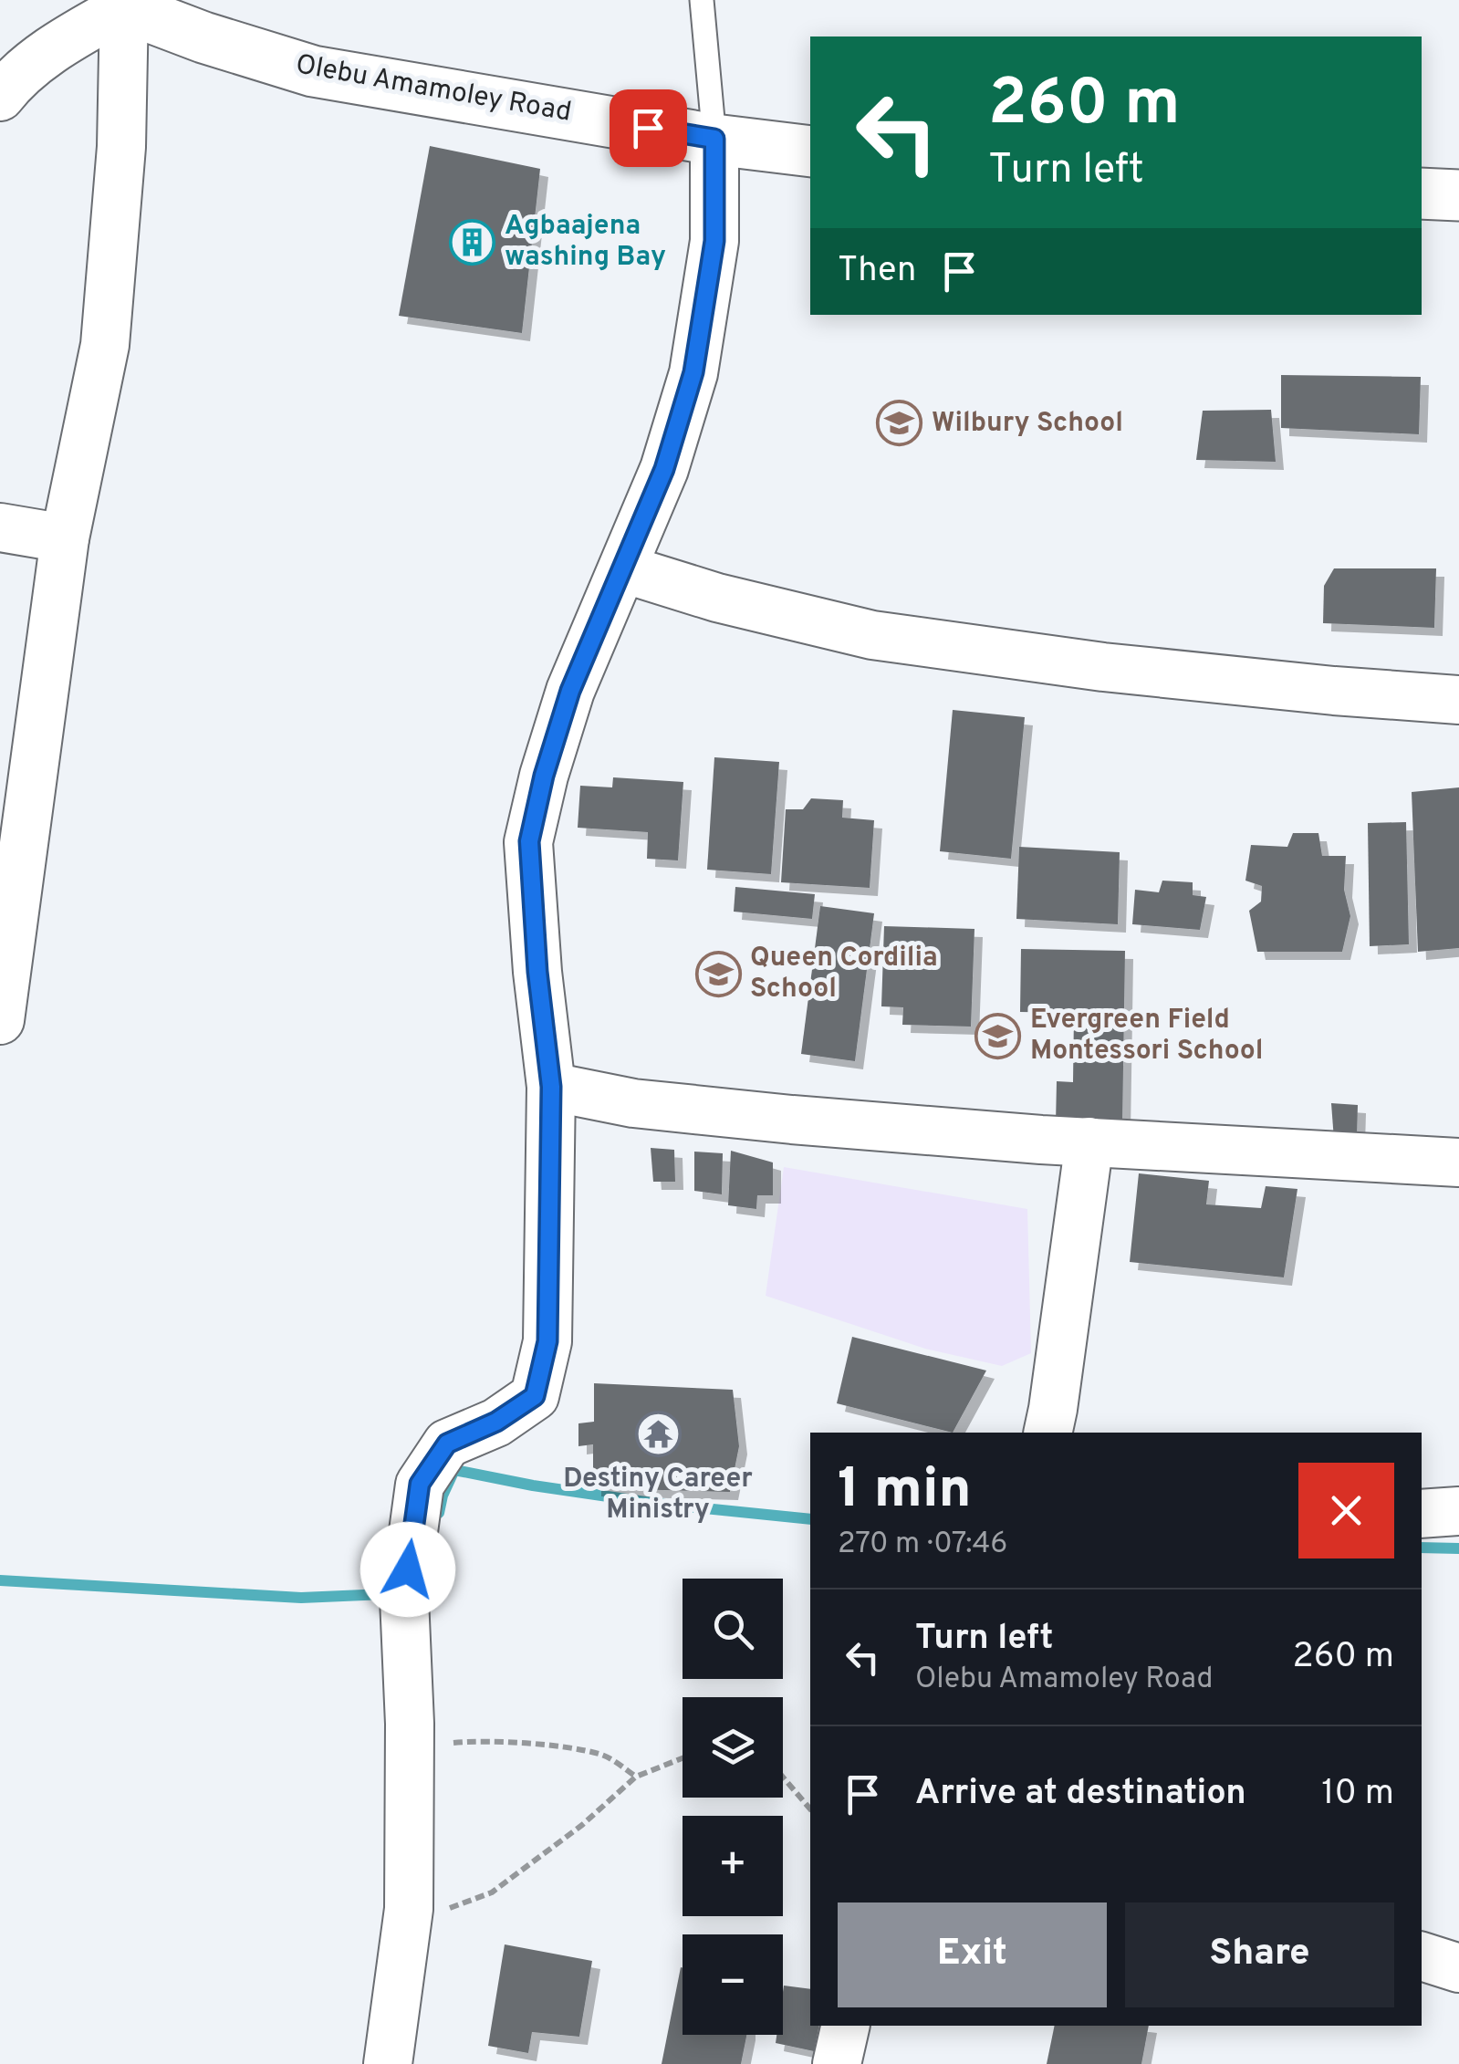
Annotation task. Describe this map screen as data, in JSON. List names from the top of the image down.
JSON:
{
  "streets": {
    "street": ["Olebu Amamoley Road"]
  },
  "places": {
    "building": ["Agbaajena washing Bay"],
    "school or university": ["Wilbury School", "Queen Cordilia School", "Evergreen Field Montessori School"],
    "temple": ["Destiny Career Ministry"]
  },
  "page": {
    "turn": ["260 m", "Turn left"],
    "then": "Then",
    "heading": ["1 min", "270 m · 07:46"],
    "map_buttons": ["+", "−"],
    "list": [
      {
        "name": "Turn left",
        "note": "Olebu Amamoley Road",
        "value": "260 m"
      },
      {
        "name": "Arrive at destination",
        "value": "10 m"
      }
    ],
    "buttons": ["Exit", "Share"]
  }
}
